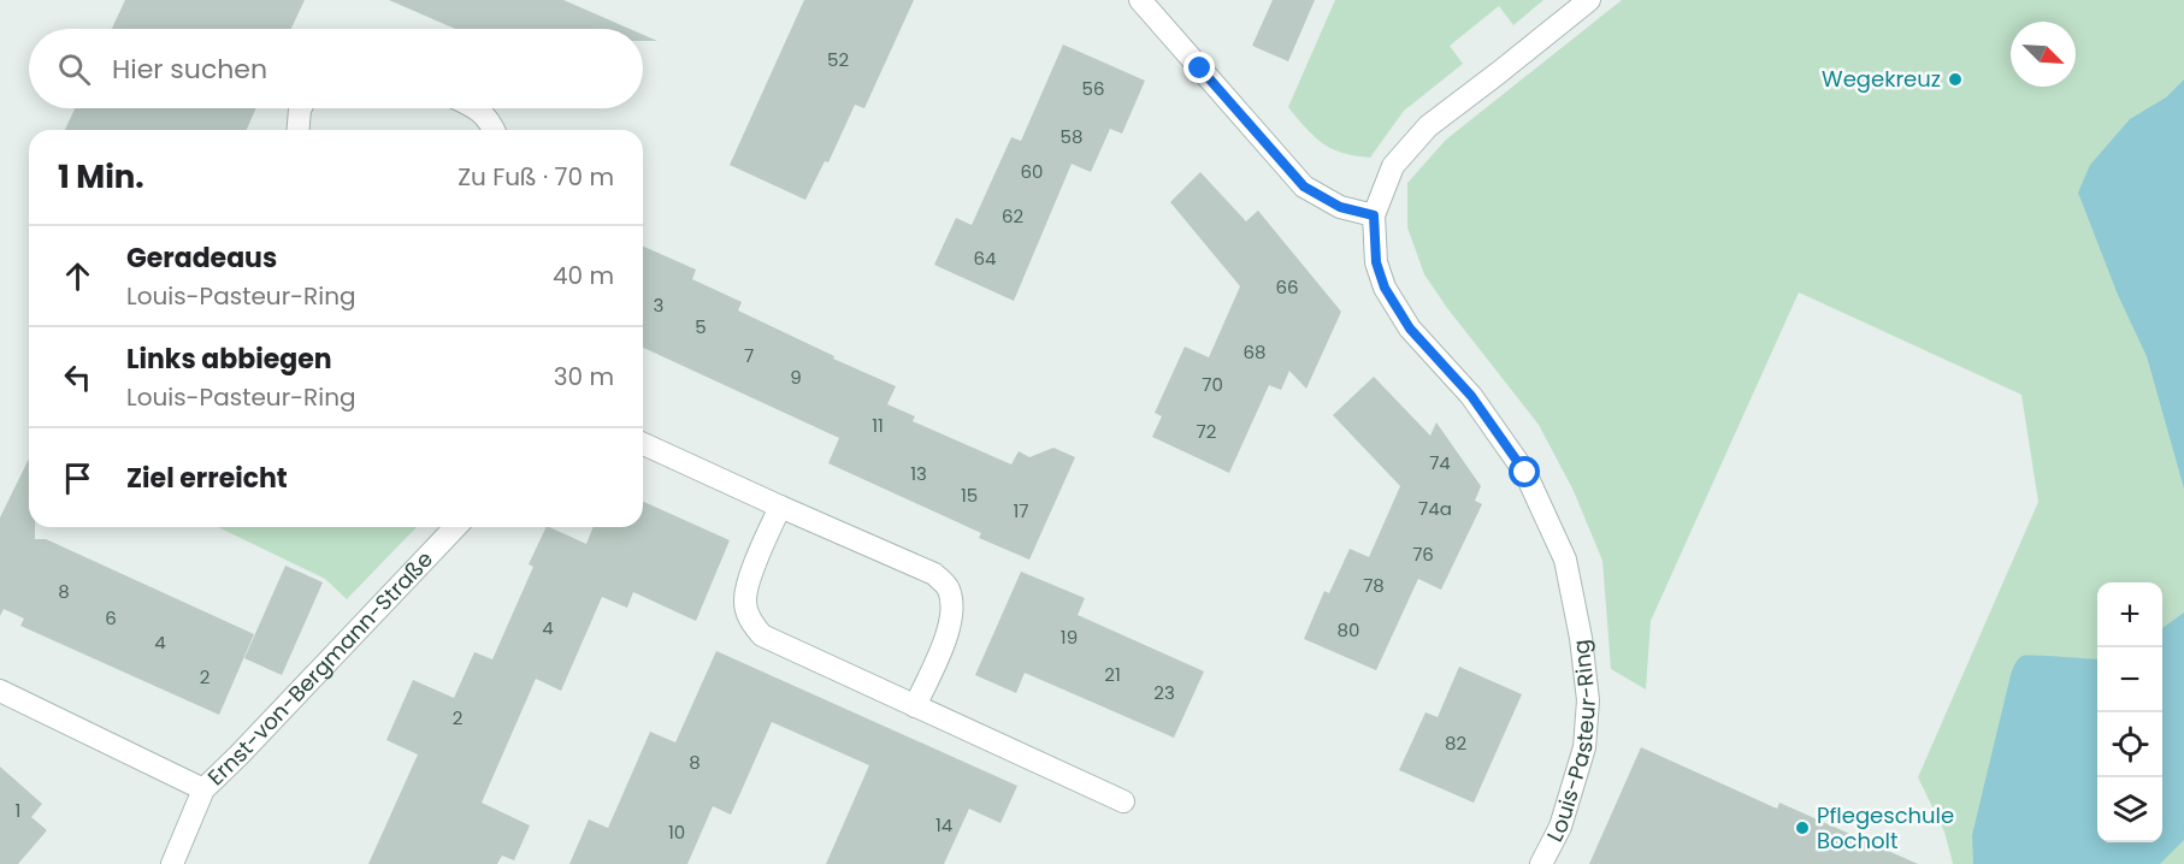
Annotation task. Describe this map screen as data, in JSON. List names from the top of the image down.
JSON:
{
  "streets": {
    "street": ["Ernst-von-Bergmann-Straße", "Louis-Pasteur-Ring"]
  },
  "places": ["Wegekreuz", "Pflegeschule Bocholt"],
  "house_numbers": [
    "52",
    "56",
    "58",
    "60",
    "62",
    "64",
    "66",
    "3",
    "5",
    "68",
    "7",
    "9",
    "70",
    "11",
    "72",
    "74",
    "13",
    "15",
    "74a",
    "17",
    "76",
    "78",
    "8",
    "6",
    "4",
    "80",
    "19",
    "4",
    "21",
    "2",
    "23",
    "2",
    "82",
    "8",
    "1",
    "14",
    "10"
  ],
  "north": "bottom right",
  "page": {
    "search": "Hier suchen",
    "heading": ["1 Min.", "Zu Fuß · 70 m"],
    "list": [
      ["Geradeaus", "Louis-Pasteur-Ring", "40 m"],
      ["Links abbiegen", "Louis-Pasteur-Ring", "30 m"],
      "Ziel erreicht"
    ],
    "map_buttons": ["+", "−"]
  }
}
